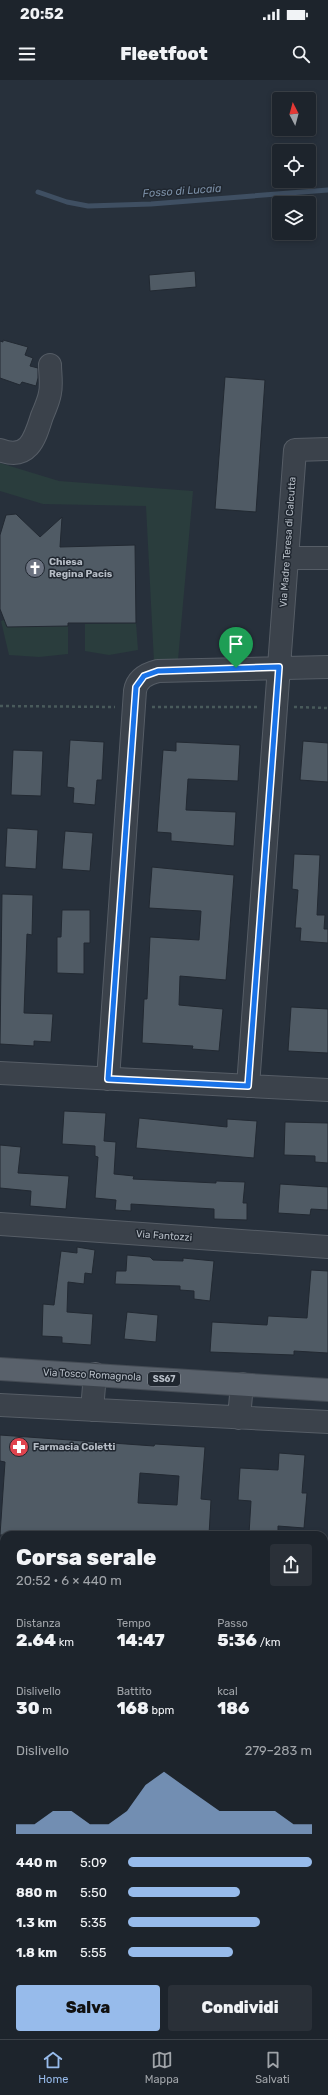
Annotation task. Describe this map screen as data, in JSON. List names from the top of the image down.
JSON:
{
  "streets": {
    "main road": ["Via Tosco Romagnola", "SS67"],
    "street": ["Via Madre Teresa di Calcutta", "Via Fantozzi"]
  },
  "water": ["Fosso di Lucaia"],
  "places": {
    "church": ["Chiesa Regina Pacis"],
    "pharmacy": ["Farmacia Coletti"]
  },
  "north": "top",
  "page": {
    "status": "20:52",
    "header": "Fleetfoot",
    "heading": ["Corsa serale", "20:52 · 6 × 440 m"],
    "stats": [
      ["Distanza", "2.64 km"],
      ["Tempo", "14:47"],
      ["Passo", "5:36 /km"],
      ["Dislivello", "30 m"],
      ["Battito", "168 bpm"],
      ["kcal", "186"]
    ],
    "chart": ["Dislivello", "279–283 m"],
    "list": [
      {
        "name": "440 m",
        "note": "5:09"
      },
      {
        "name": "880 m",
        "note": "5:50"
      },
      {
        "name": "1.3 km",
        "note": "5:35"
      },
      {
        "name": "1.8 km",
        "note": "5:55"
      }
    ],
    "buttons": ["Salva", "Condividi"],
    "tabs": ["Home", "Mappa", "Salvati"]
  }
}
